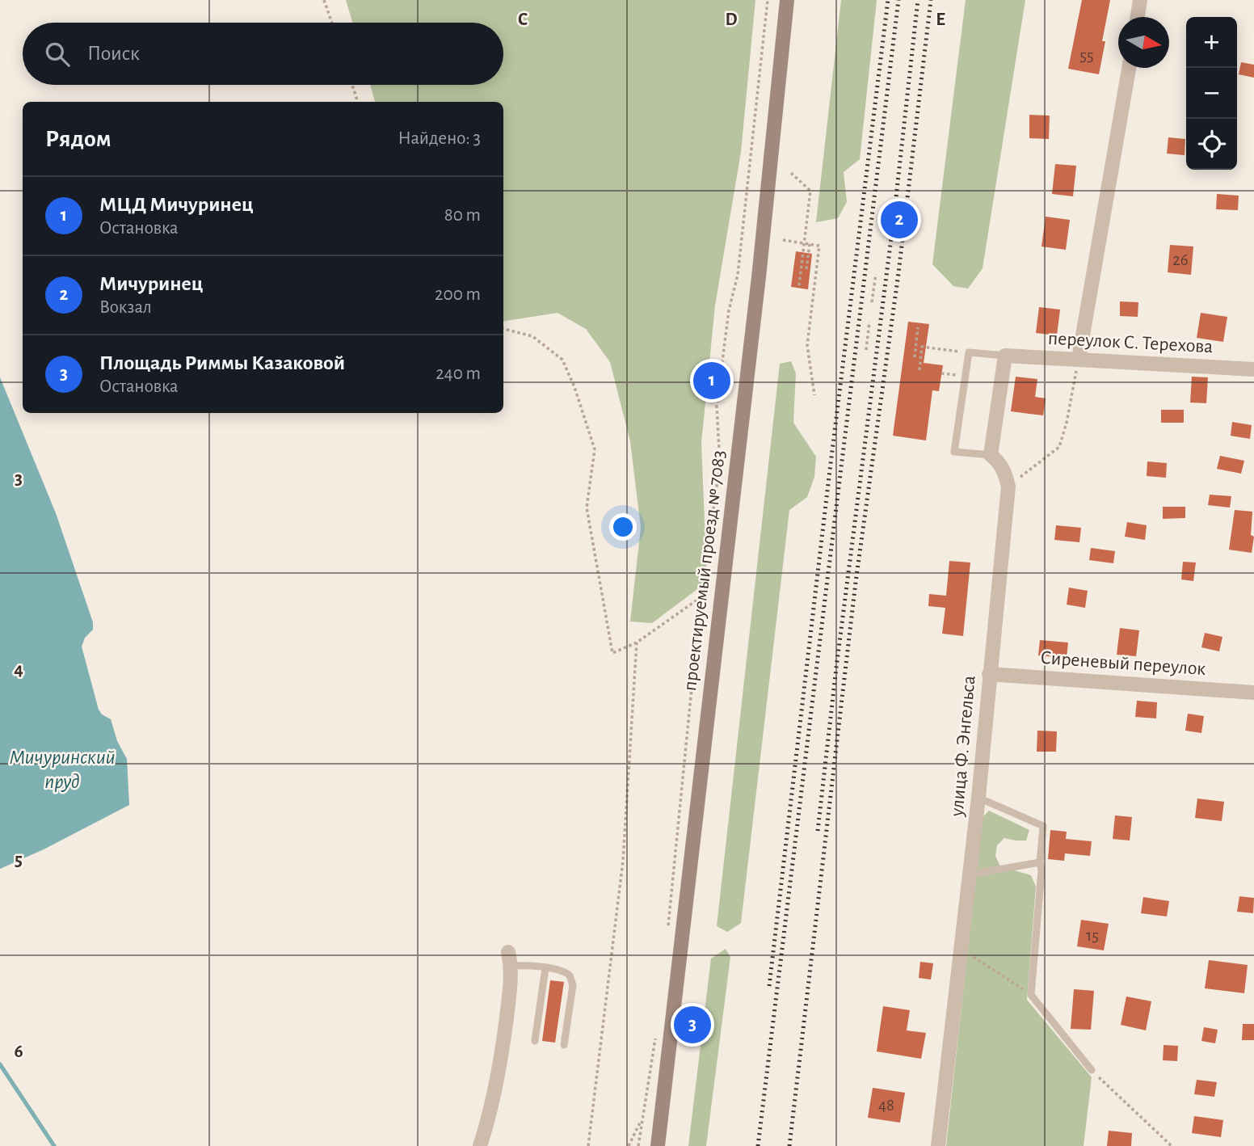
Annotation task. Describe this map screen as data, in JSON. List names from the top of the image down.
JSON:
{
  "streets": {
    "main road": ["проектируемый проезд № 7083"],
    "street": ["переулок С. Терехова", "Сиреневый переулок", "улица Ф. Энгельса"]
  },
  "crossings": [
    ["Сиреневый переулок", "улица Ф. Энгельса"]
  ],
  "water": ["Мичуринский пруд"],
  "house_numbers": [
    "55",
    "26",
    "15",
    "48"
  ],
  "north": "right",
  "page": {
    "map_buttons": ["+", "−"],
    "search": "Поиск",
    "heading": ["Рядом", "Найдено: 3"],
    "list": [
      {
        "mark": "1",
        "name": "МЦД Мичуринец",
        "note": "Остановка",
        "value": "80 m"
      },
      {
        "mark": "2",
        "name": "Мичуринец",
        "note": "Вокзал",
        "value": "200 m"
      },
      {
        "mark": "3",
        "name": "Площадь Риммы Казаковой",
        "note": "Остановка",
        "value": "240 m"
      }
    ],
    "pins": ["2", "1", "3"]
  },
  "grid": {
    "columns": ["C", "D", "E"],
    "rows": [
      "3",
      "4",
      "5",
      "6"
    ]
  }
}
